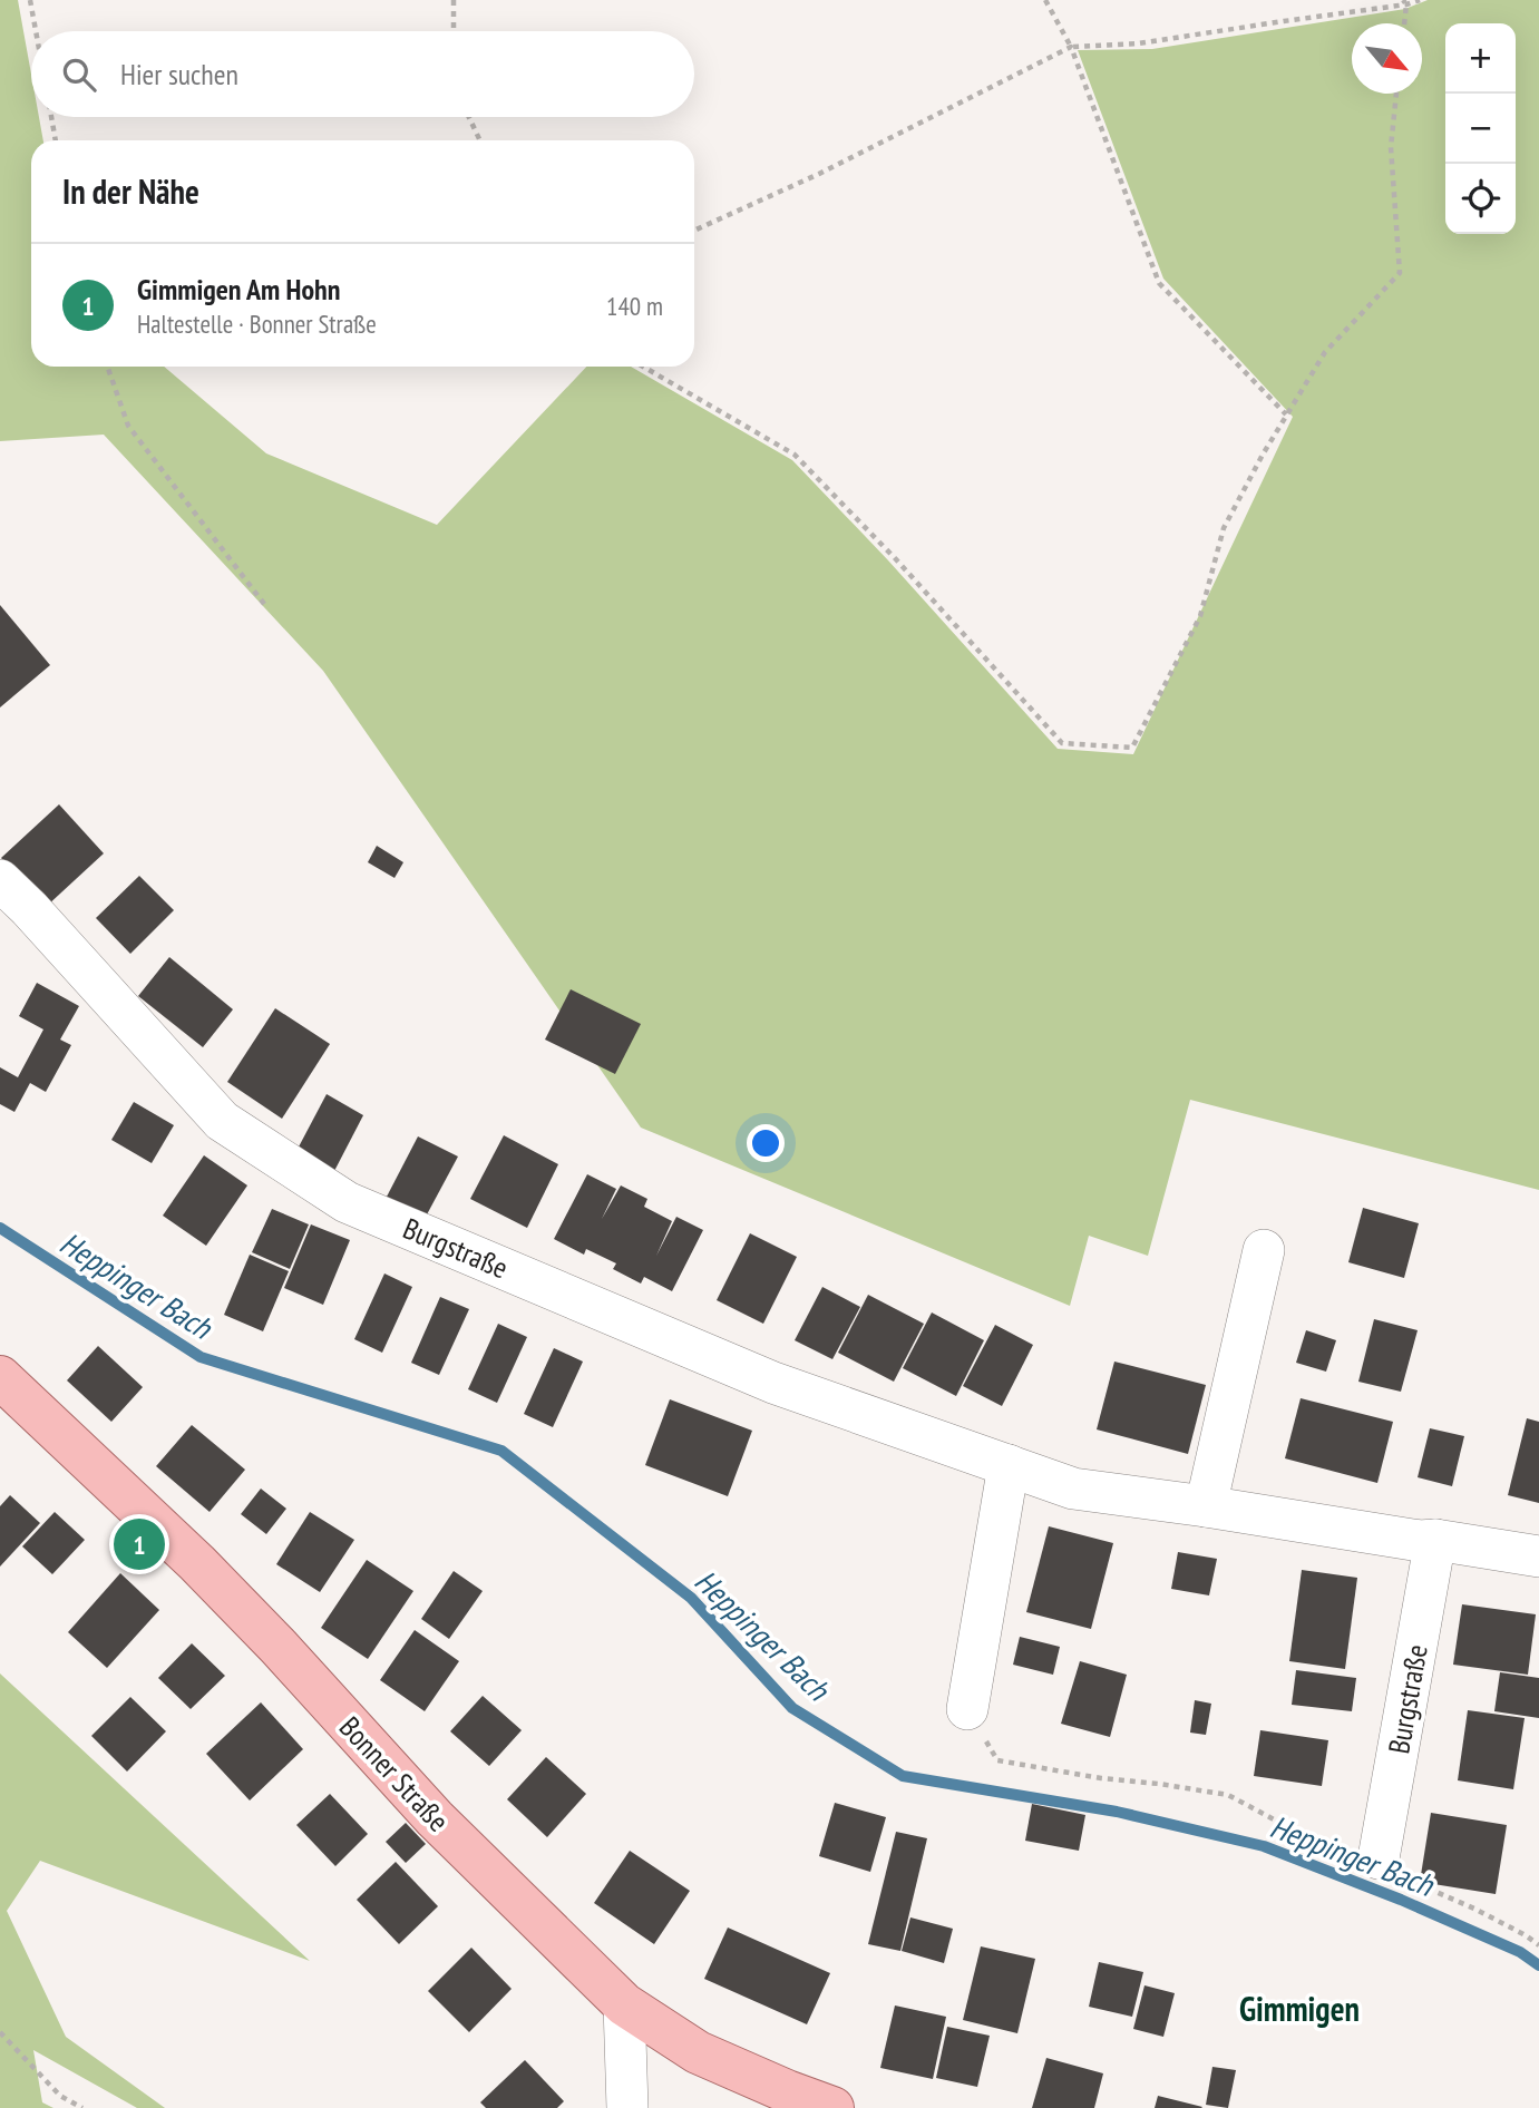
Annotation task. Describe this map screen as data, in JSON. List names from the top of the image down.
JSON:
{
  "streets": {
    "main road": ["Bonner Straße"],
    "street": ["Burgstraße"]
  },
  "districts": ["Gimmigen"],
  "water": ["Heppinger Bach"],
  "north": "bottom right",
  "page": {
    "map_buttons": ["+", "−"],
    "search": "Hier suchen",
    "heading": "In der Nähe",
    "list": [
      {
        "mark": "1",
        "name": "Gimmigen Am Hohn",
        "note": "Haltestelle · Bonner Straße",
        "value": "140 m"
      }
    ],
    "pins": "1"
  }
}
